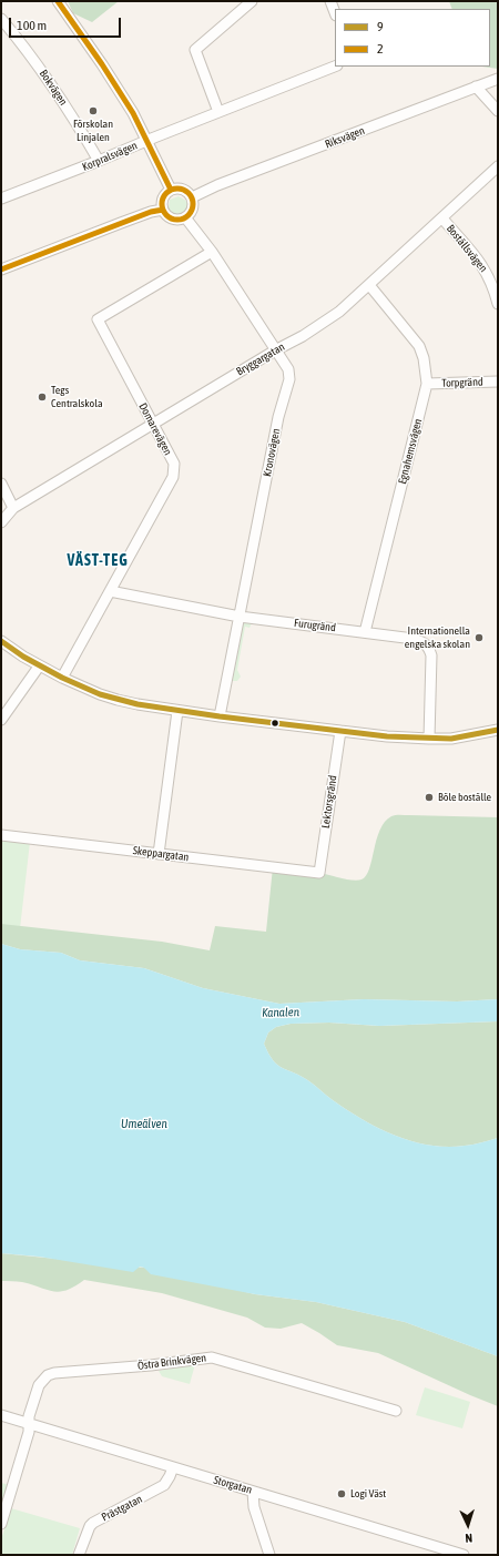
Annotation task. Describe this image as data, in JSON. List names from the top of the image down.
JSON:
{
  "streets": {
    "street": [
      "Bokvägen",
      "Riksvägen",
      "Korpralsvägen",
      "Boställsvägen",
      "Bryggargatan",
      "Torpgränd",
      "Domarevägen",
      "Egnahemsvägen",
      "Kronovägen",
      "Furugränd",
      "Lektorsgränd",
      "Skeppargatan",
      "Östra Brinkvägen",
      "Storgatan",
      "Prästgatan"
    ]
  },
  "crossings": [
    ["Bokvägen", "Korpralsvägen"],
    ["Riksvägen", "Kronovägen"],
    ["Boställsvägen", "Bryggargatan"],
    ["Bryggargatan", "Domarevägen"],
    ["Bryggargatan", "Egnahemsvägen"],
    ["Bryggargatan", "Kronovägen"],
    ["Torpgränd", "Egnahemsvägen"],
    ["Domarevägen", "Kronovägen"],
    ["Domarevägen", "Furugränd"],
    ["Egnahemsvägen", "Furugränd"],
    ["Kronovägen", "Furugränd"],
    ["Lektorsgränd", "Skeppargatan"],
    ["Östra Brinkvägen", "Storgatan"],
    ["Storgatan", "Prästgatan"]
  ],
  "districts": ["VÄST-TEG"],
  "water": ["Kanalen", "Umeälven"],
  "places": [
    "Förskolan Linjalen",
    "Tegs Centralskola",
    "Internationella engelska skolan",
    "Böle boställe",
    "Logi Väst"
  ],
  "lines": ["transit line 2", "transit line 9"],
  "legend": ["9", "2"],
  "scale_bar": "100 m",
  "north": "bottom"
}
